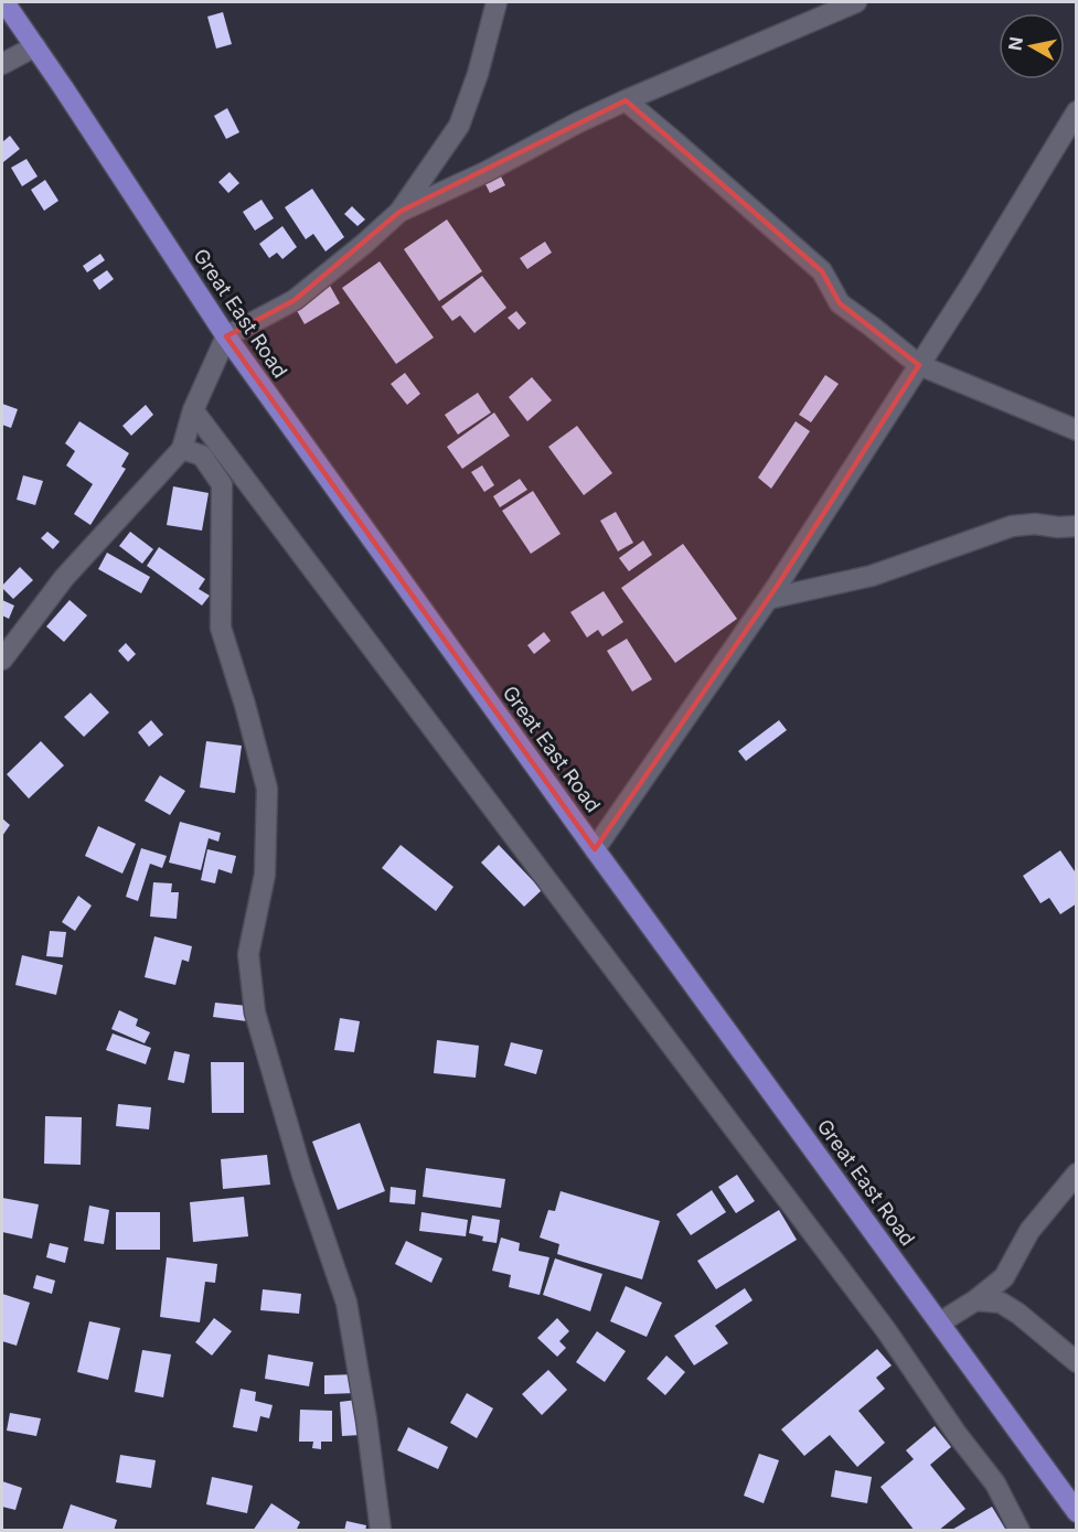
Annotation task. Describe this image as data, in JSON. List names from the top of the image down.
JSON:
{
  "streets": {
    "highway": ["Great East Road"]
  },
  "north": "left"
}
